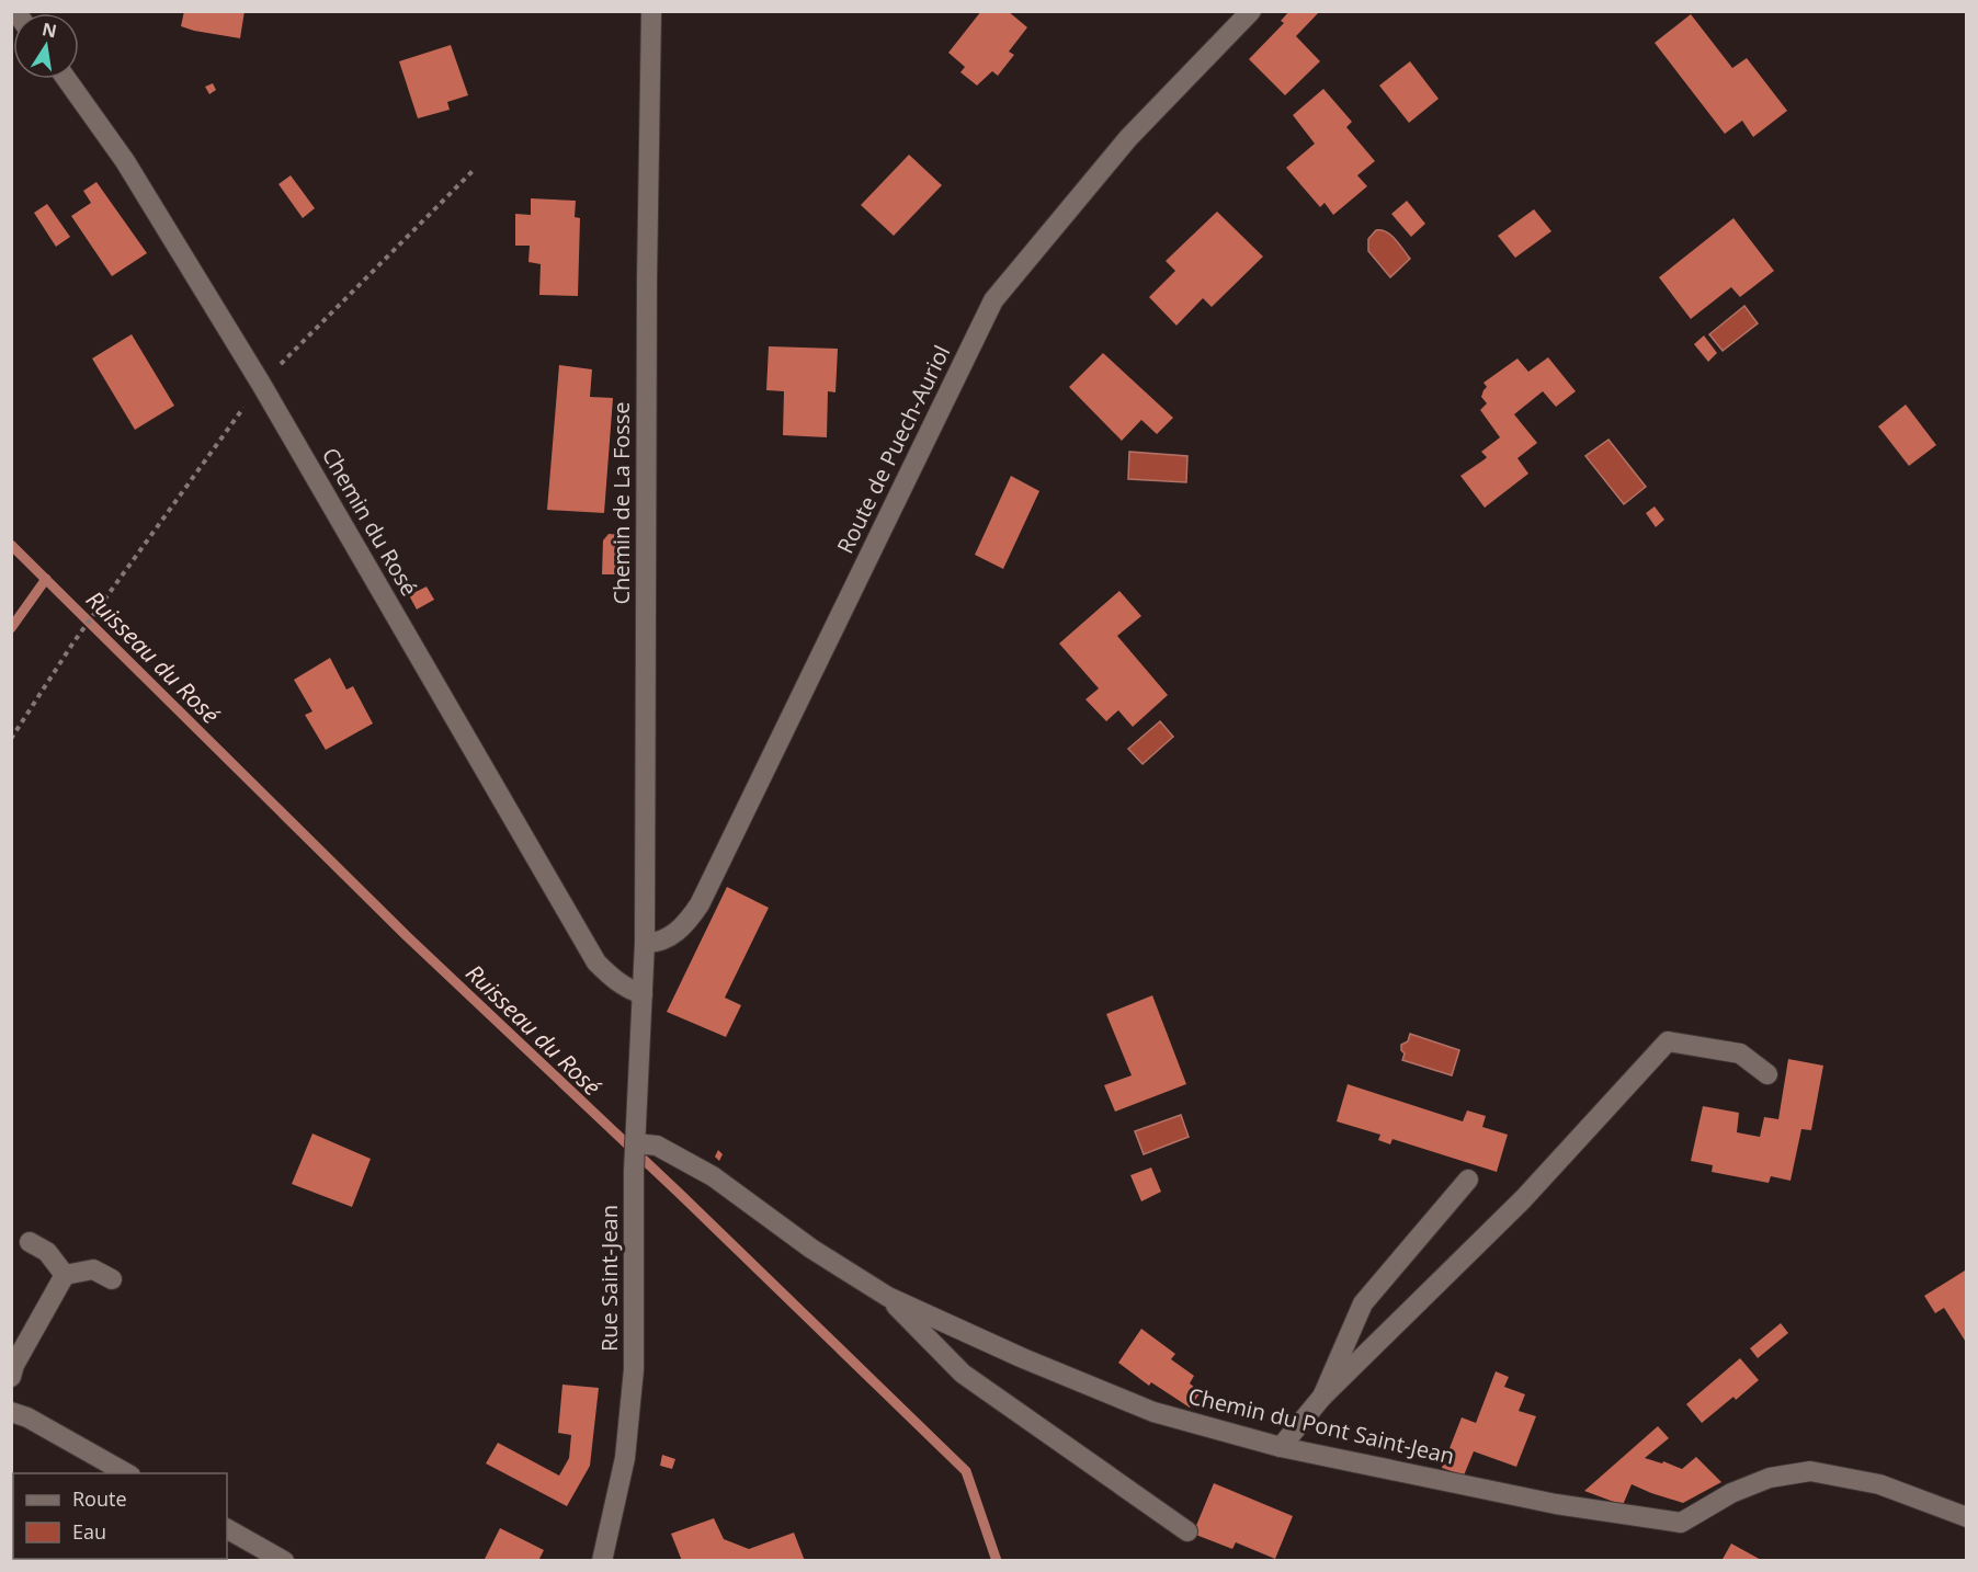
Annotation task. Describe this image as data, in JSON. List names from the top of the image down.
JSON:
{
  "streets": {
    "street": [
      "Route de Puech-Auriol",
      "Chemin de La Fosse",
      "Chemin du Rosé",
      "Rue Saint-Jean",
      "Chemin du Pont Saint-Jean"
    ]
  },
  "crossings": [
    ["Route de Puech-Auriol", "Chemin de La Fosse"],
    ["Chemin de La Fosse", "Chemin du Rosé"],
    ["Chemin de La Fosse", "Rue Saint-Jean"],
    ["Chemin du Rosé", "Rue Saint-Jean"],
    ["Rue Saint-Jean", "Chemin du Pont Saint-Jean"]
  ],
  "water": ["Ruisseau du Rosé"],
  "legend": ["Route", "Eau"],
  "north": "top"
}
